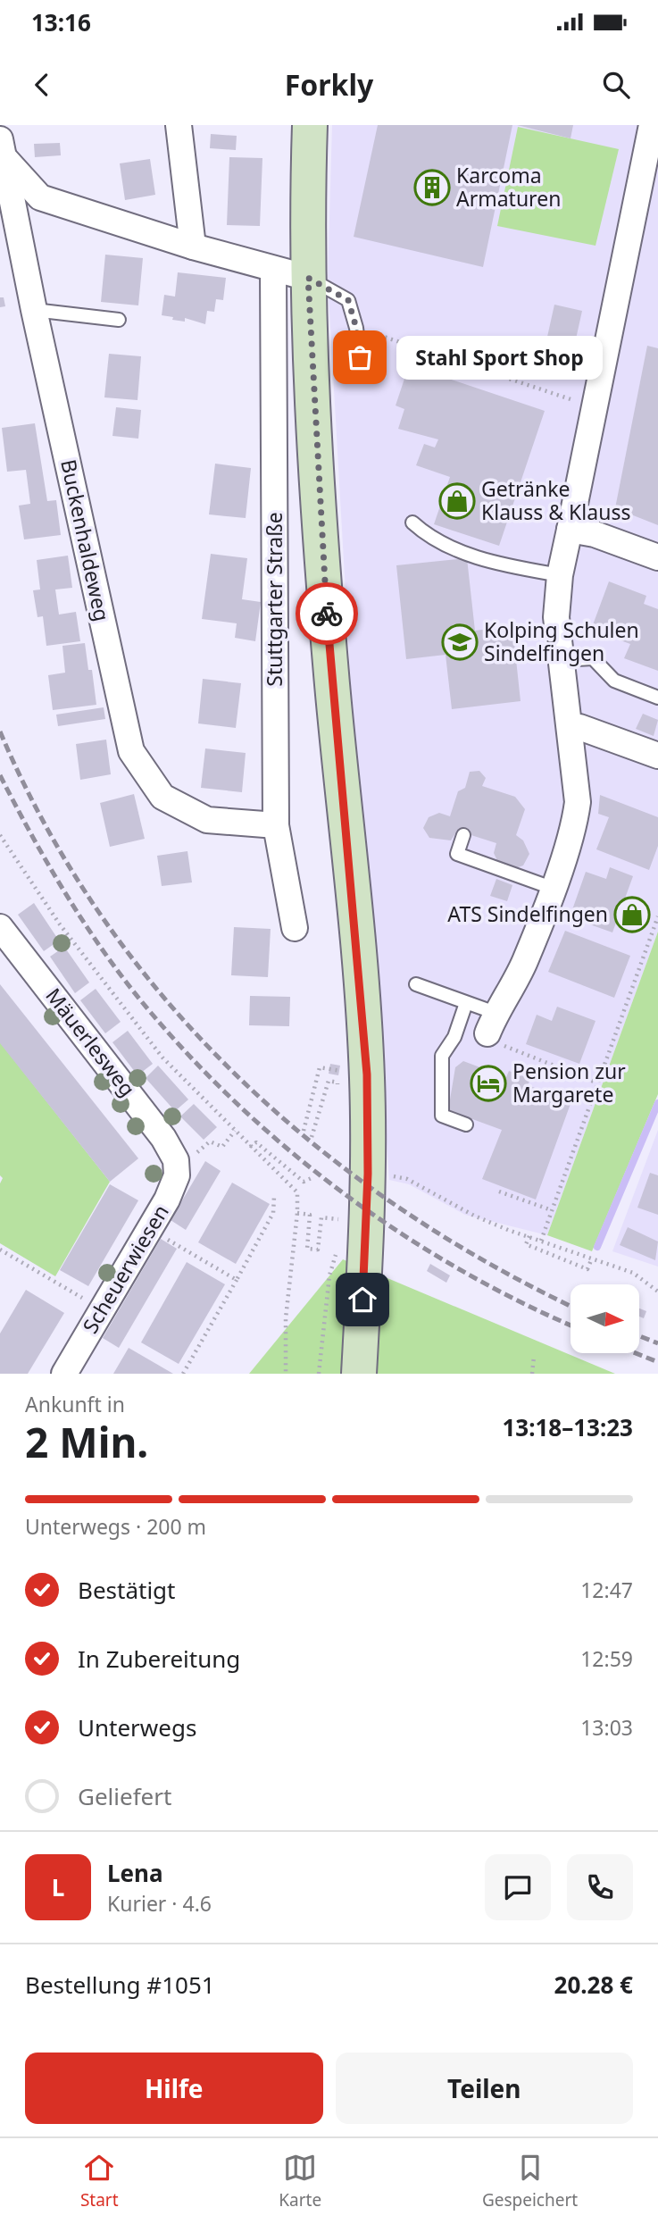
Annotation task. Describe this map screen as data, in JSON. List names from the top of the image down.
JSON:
{
  "streets": {
    "street": [
      "Buckenhaldeweg",
      "Stuttgarter Straße",
      "Mäuerlesweg",
      "Scheuerwiesen"
    ]
  },
  "crossings": [
    ["Buckenhaldeweg", "Stuttgarter Straße"],
    ["Mäuerlesweg", "Scheuerwiesen"]
  ],
  "places": {
    "building": ["Karcoma Armaturen"],
    "other": ["Stahl Sport Shop"],
    "shop": ["Getränke Klauss & Klauss", "ATS Sindelfingen"],
    "school or university": ["Kolping Schulen Sindelfingen"],
    "hotel": ["Pension zur Margarete"]
  },
  "north": "right",
  "page": {
    "status": "13:16",
    "header": "Forkly",
    "bubble": "Stahl Sport Shop",
    "heading": ["2 Min.", "Ankunft in", "13:18–13:23"],
    "panel": [
      "Lena",
      "Kurier · 4.6",
      "Bestellung #1051",
      "20.28 €"
    ],
    "bar": "Unterwegs · 200 m",
    "list": [
      ["Bestätigt", "12:47"],
      ["In Zubereitung", "12:59"],
      ["Unterwegs", "13:03"],
      "Geliefert"
    ],
    "round": "L",
    "buttons": ["Hilfe", "Teilen"],
    "tabs": ["Start", "Karte", "Gespeichert"]
  }
}
